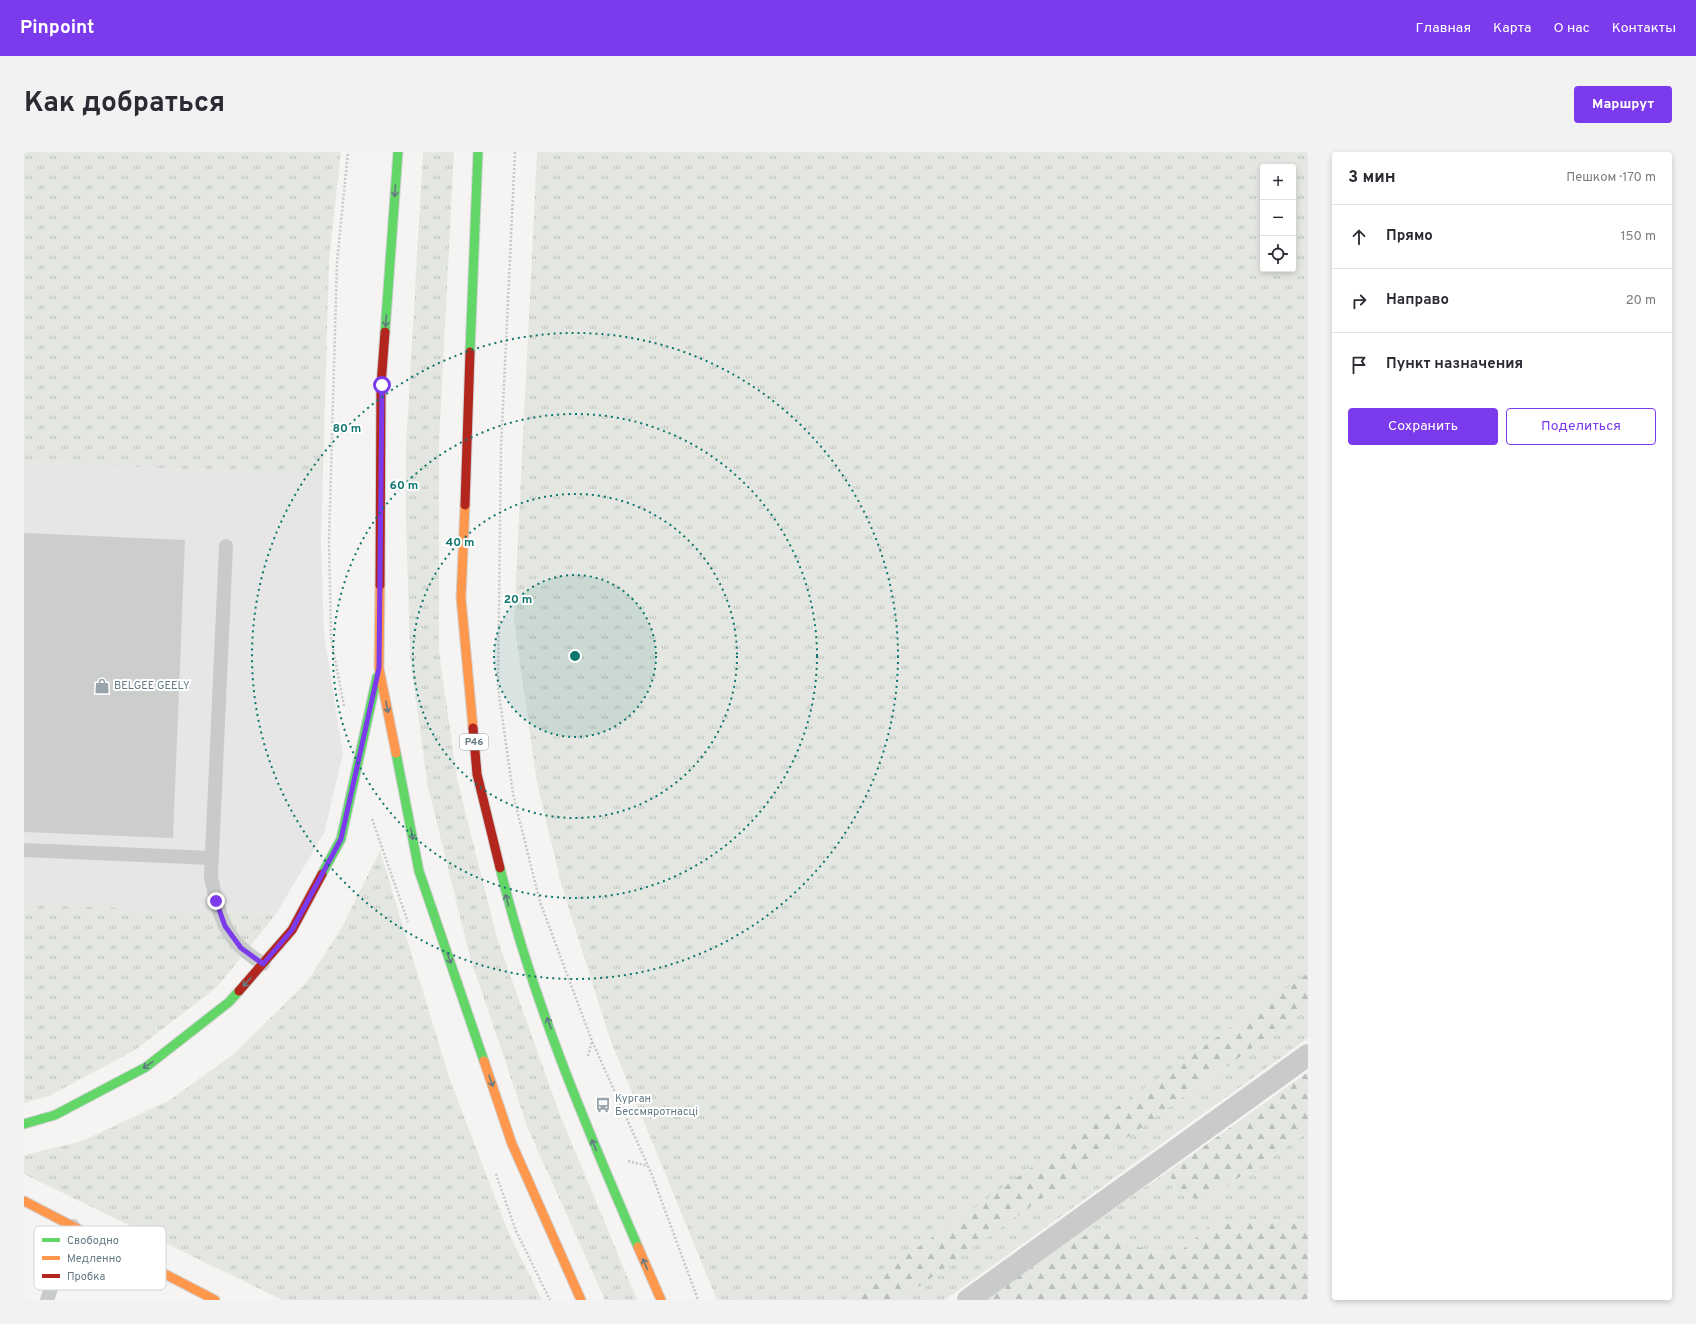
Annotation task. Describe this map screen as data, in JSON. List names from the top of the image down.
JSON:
{
  "streets": {
    "main road": ["Р46"]
  },
  "places": {
    "shop": ["BELGEE GEELY"],
    "bus stop": ["Курган Бессмяротнасці"]
  },
  "legend": ["Свободно", "Медленно", "Пробка"],
  "page": {
    "header": "Pinpoint",
    "nav": [
      "Главная",
      "Карта",
      "О нас",
      "Контакты"
    ],
    "title": "Как добраться",
    "buttons": [
      "Маршрут",
      ["Сохранить", "Поделиться"]
    ],
    "heading": ["3 мин", "Пешком · 170 m"],
    "map_buttons": ["+", "−"],
    "list": [
      ["Прямо", "150 m"],
      ["Направо", "20 m"],
      "Пункт назначения"
    ]
  },
  "rings": [
    "80 m",
    "60 m",
    "40 m",
    "20 m"
  ]
}
